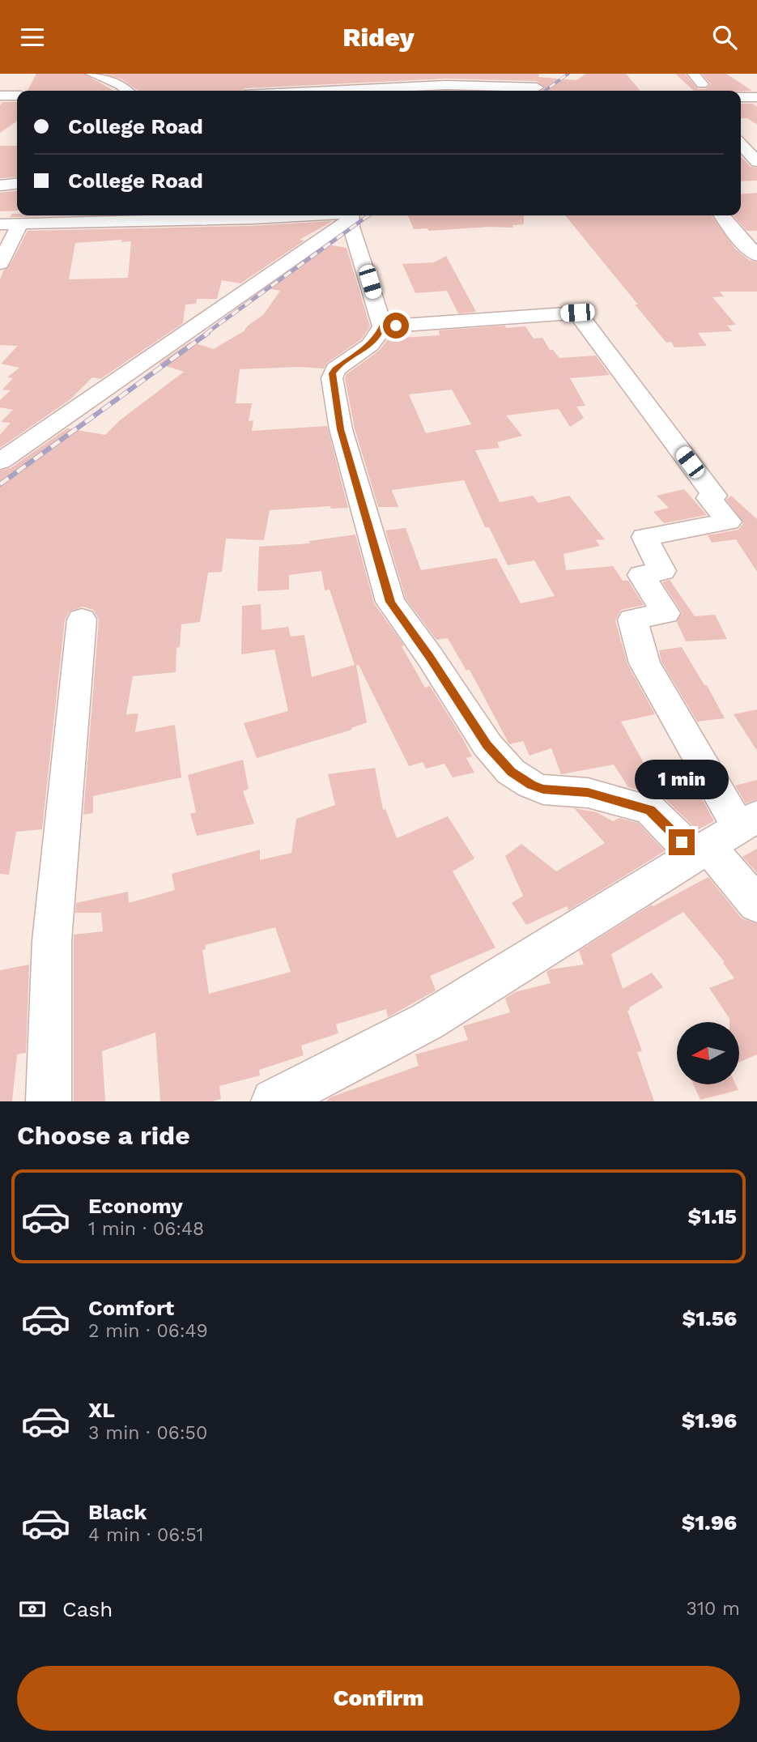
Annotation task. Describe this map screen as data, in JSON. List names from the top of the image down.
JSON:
{
  "north": "left",
  "page": {
    "header": "Ridey",
    "banner": ["College Road", "College Road"],
    "bubble": "1 min",
    "heading": "Choose a ride",
    "list": [
      {
        "name": "Economy",
        "note": "1 min · 06:48",
        "value": "$1.15"
      },
      {
        "name": "Comfort",
        "note": "2 min · 06:49",
        "value": "$1.56"
      },
      {
        "name": "XL",
        "note": "3 min · 06:50",
        "value": "$1.96"
      },
      {
        "name": "Black",
        "note": "4 min · 06:51",
        "value": "$1.96"
      }
    ],
    "pay": ["Cash", "310 m"],
    "buttons": "Confirm"
  }
}
